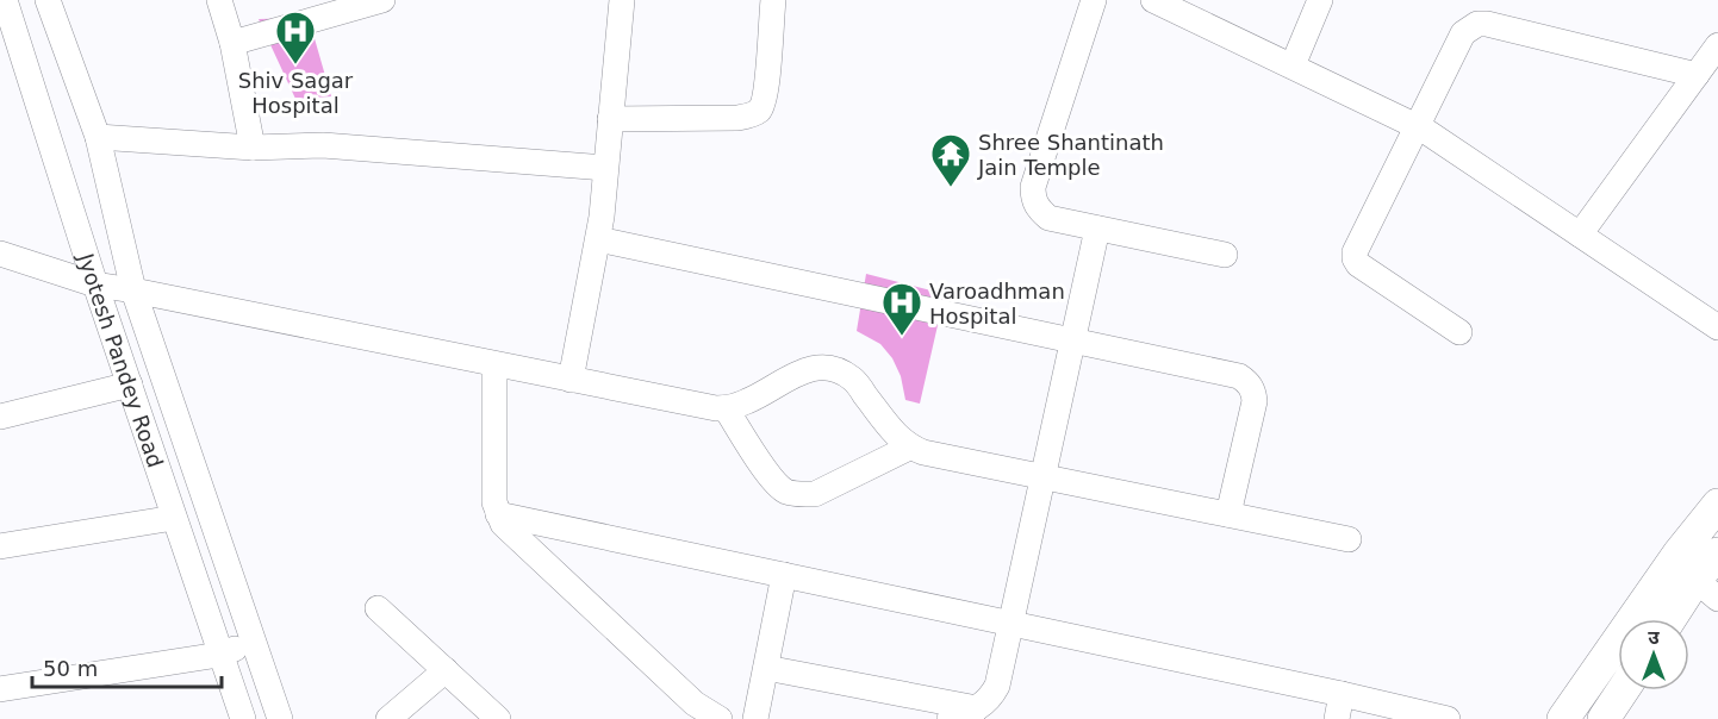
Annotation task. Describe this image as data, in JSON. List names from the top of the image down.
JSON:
{
  "streets": {
    "street": ["Jyotesh Pandey Road"]
  },
  "places": {
    "hospital": ["Shiv Sagar Hospital", "Varoadhman Hospital"],
    "temple": ["Shree Shantinath Jain Temple"]
  },
  "scale_bar": "50 m",
  "north": "top"
}
